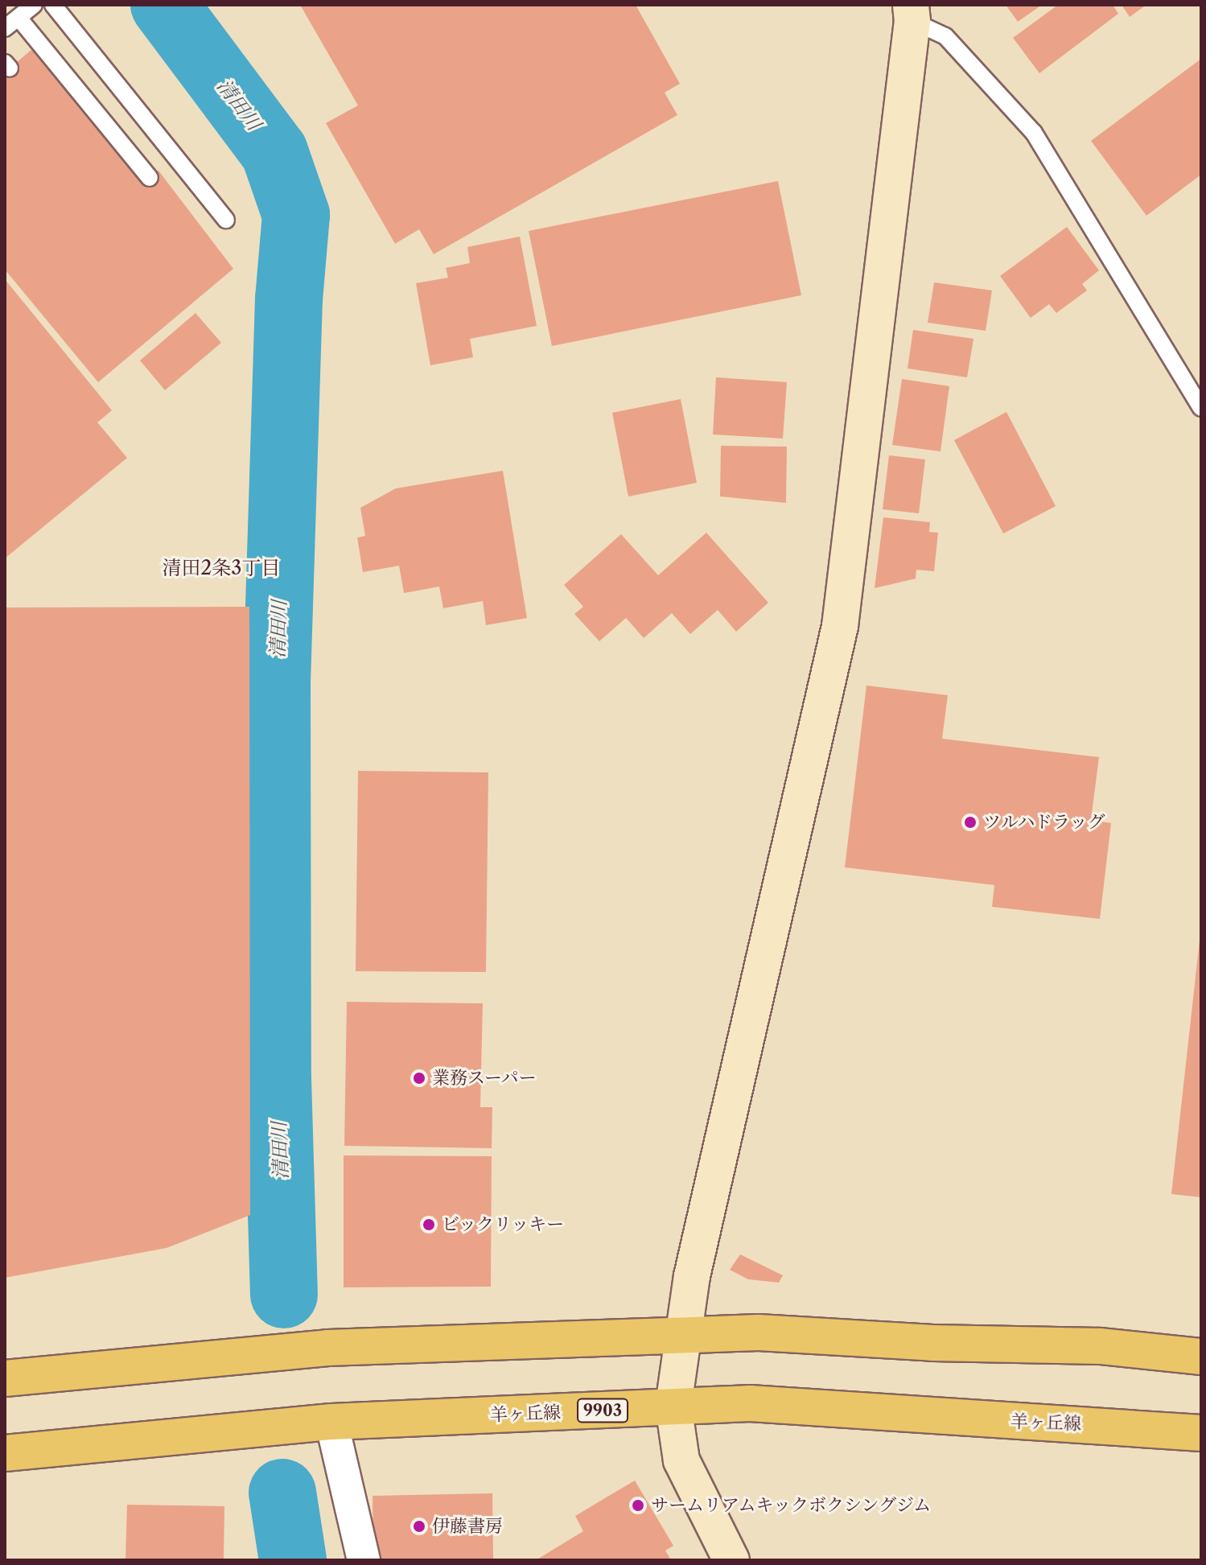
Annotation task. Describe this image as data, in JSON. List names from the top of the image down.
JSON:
{
  "streets": {
    "main road": ["9903", "羊ヶ丘線"]
  },
  "districts": ["清田2条3丁目"],
  "water": ["清田川"],
  "places": [
    "ツルハドラッグ",
    "業務スーパー",
    "ビックリッキー",
    "サームリアムキックボクシングジム",
    "伊藤書房"
  ]
}
